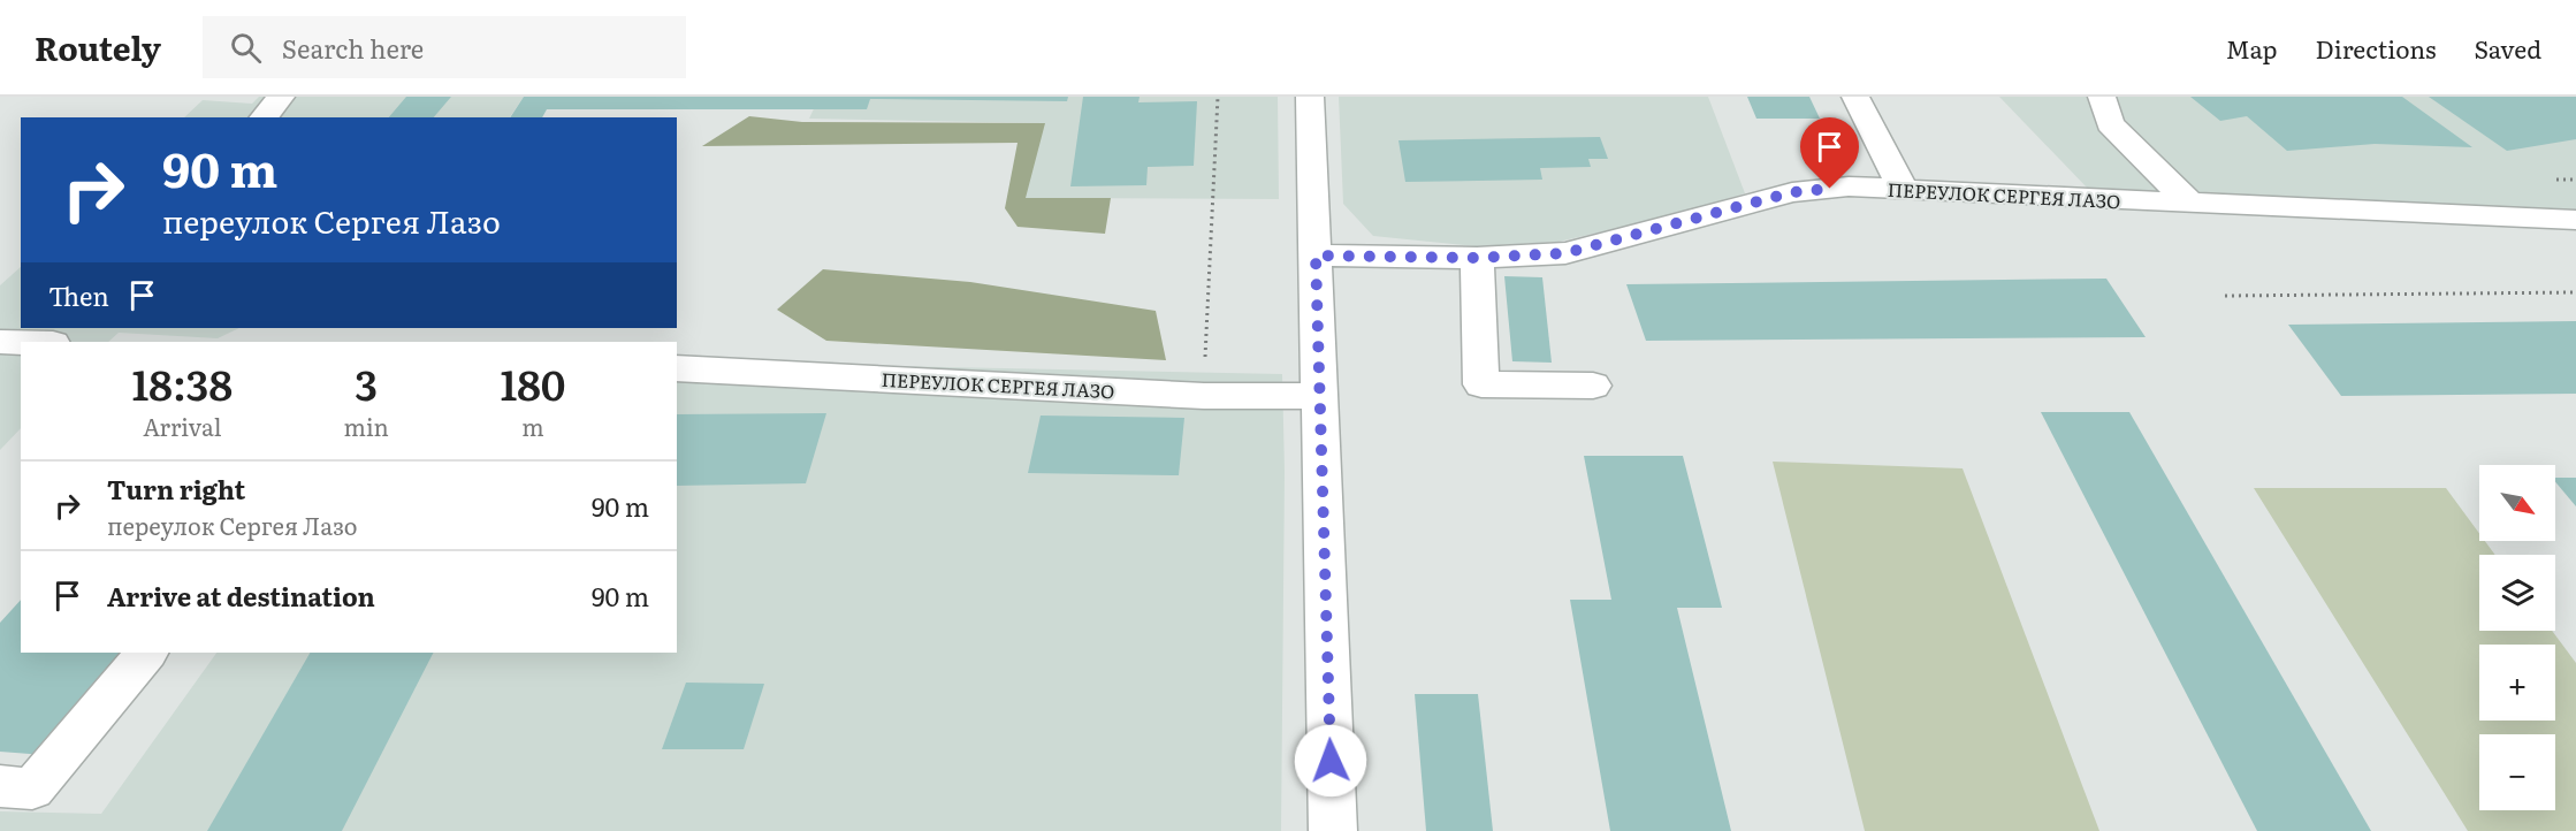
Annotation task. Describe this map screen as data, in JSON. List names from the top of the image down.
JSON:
{
  "streets": {
    "street": ["ПЕРЕУЛОК СЕРГЕЯ ЛАЗО"]
  },
  "north": "bottom right",
  "page": {
    "header": "Routely",
    "search": "Search here",
    "nav": ["Map", "Directions", "Saved"],
    "turn": ["90 m", "переулок Сергея Лазо"],
    "then": "Then",
    "eta": [
      "18:38",
      "Arrival",
      "3",
      "min",
      "180",
      "m"
    ],
    "list": [
      {
        "name": "Turn right",
        "note": "переулок Сергея Лазо",
        "value": "90 m"
      },
      {
        "name": "Arrive at destination",
        "value": "90 m"
      }
    ],
    "map_buttons": ["+", "−"]
  }
}
